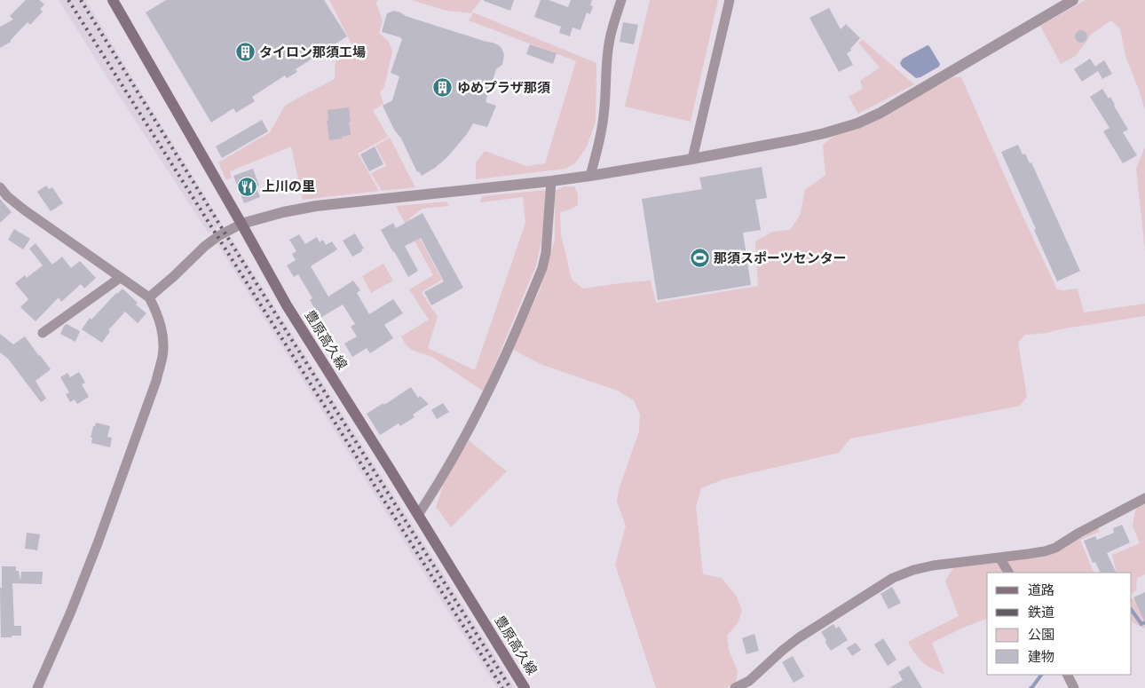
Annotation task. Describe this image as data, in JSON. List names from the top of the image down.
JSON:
{
  "streets": {
    "main road": ["豊原高久線"]
  },
  "places": {
    "building": ["タイロン那須工場", "ゆめプラザ那須"],
    "restaurant": ["上川の里"],
    "sports": ["那須スポーツセンター"]
  },
  "legend": [
    "道路",
    "鉄道",
    "公園",
    "建物"
  ]
}
